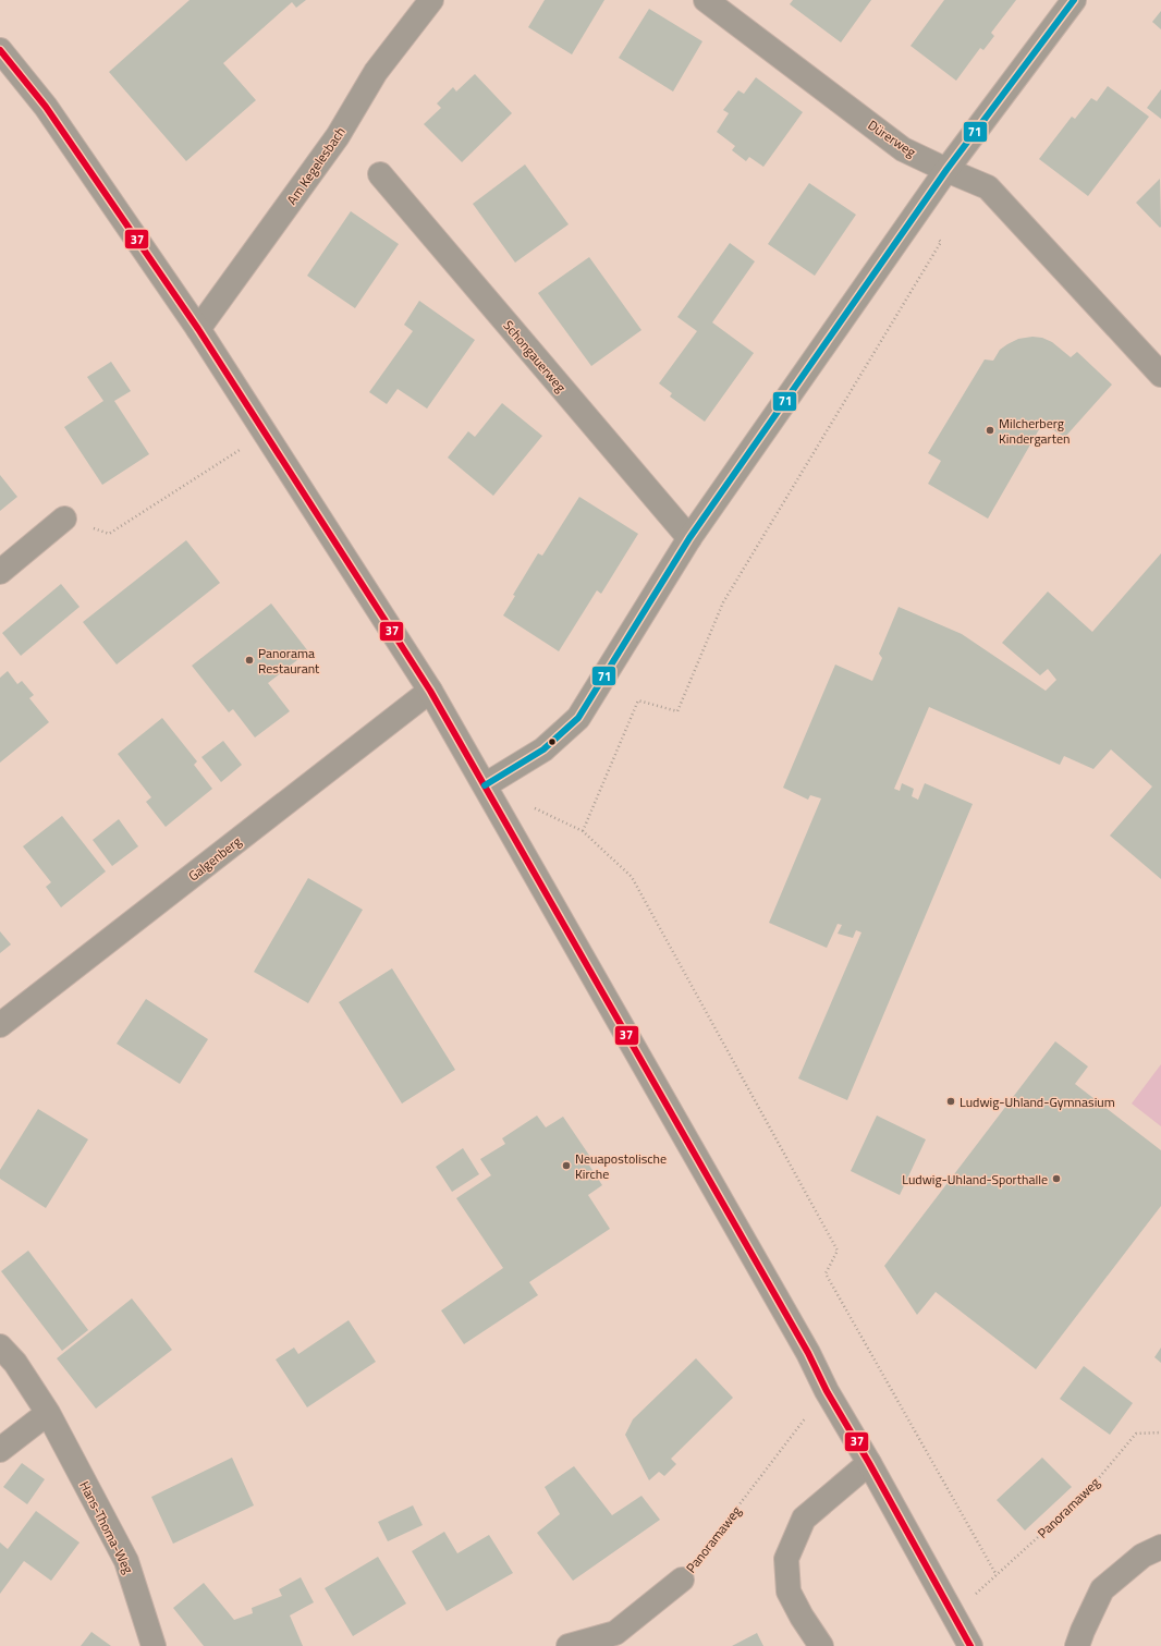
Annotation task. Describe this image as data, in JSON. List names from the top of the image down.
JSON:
{
  "streets": {
    "street": [
      "Dürerweg",
      "Am Kegelesbach",
      "Schongauerweg",
      "Galgenberg",
      "Panoramaweg",
      "Hans-Thoma-Weg"
    ]
  },
  "places": [
    "Milcherberg Kindergarten",
    "Panorama Restaurant",
    "Ludwig-Uhland-Gymnasium",
    "Neuapostolische Kirche",
    "Ludwig-Uhland-Sporthalle"
  ],
  "lines": ["transit line 71", "transit line 37"]
}
